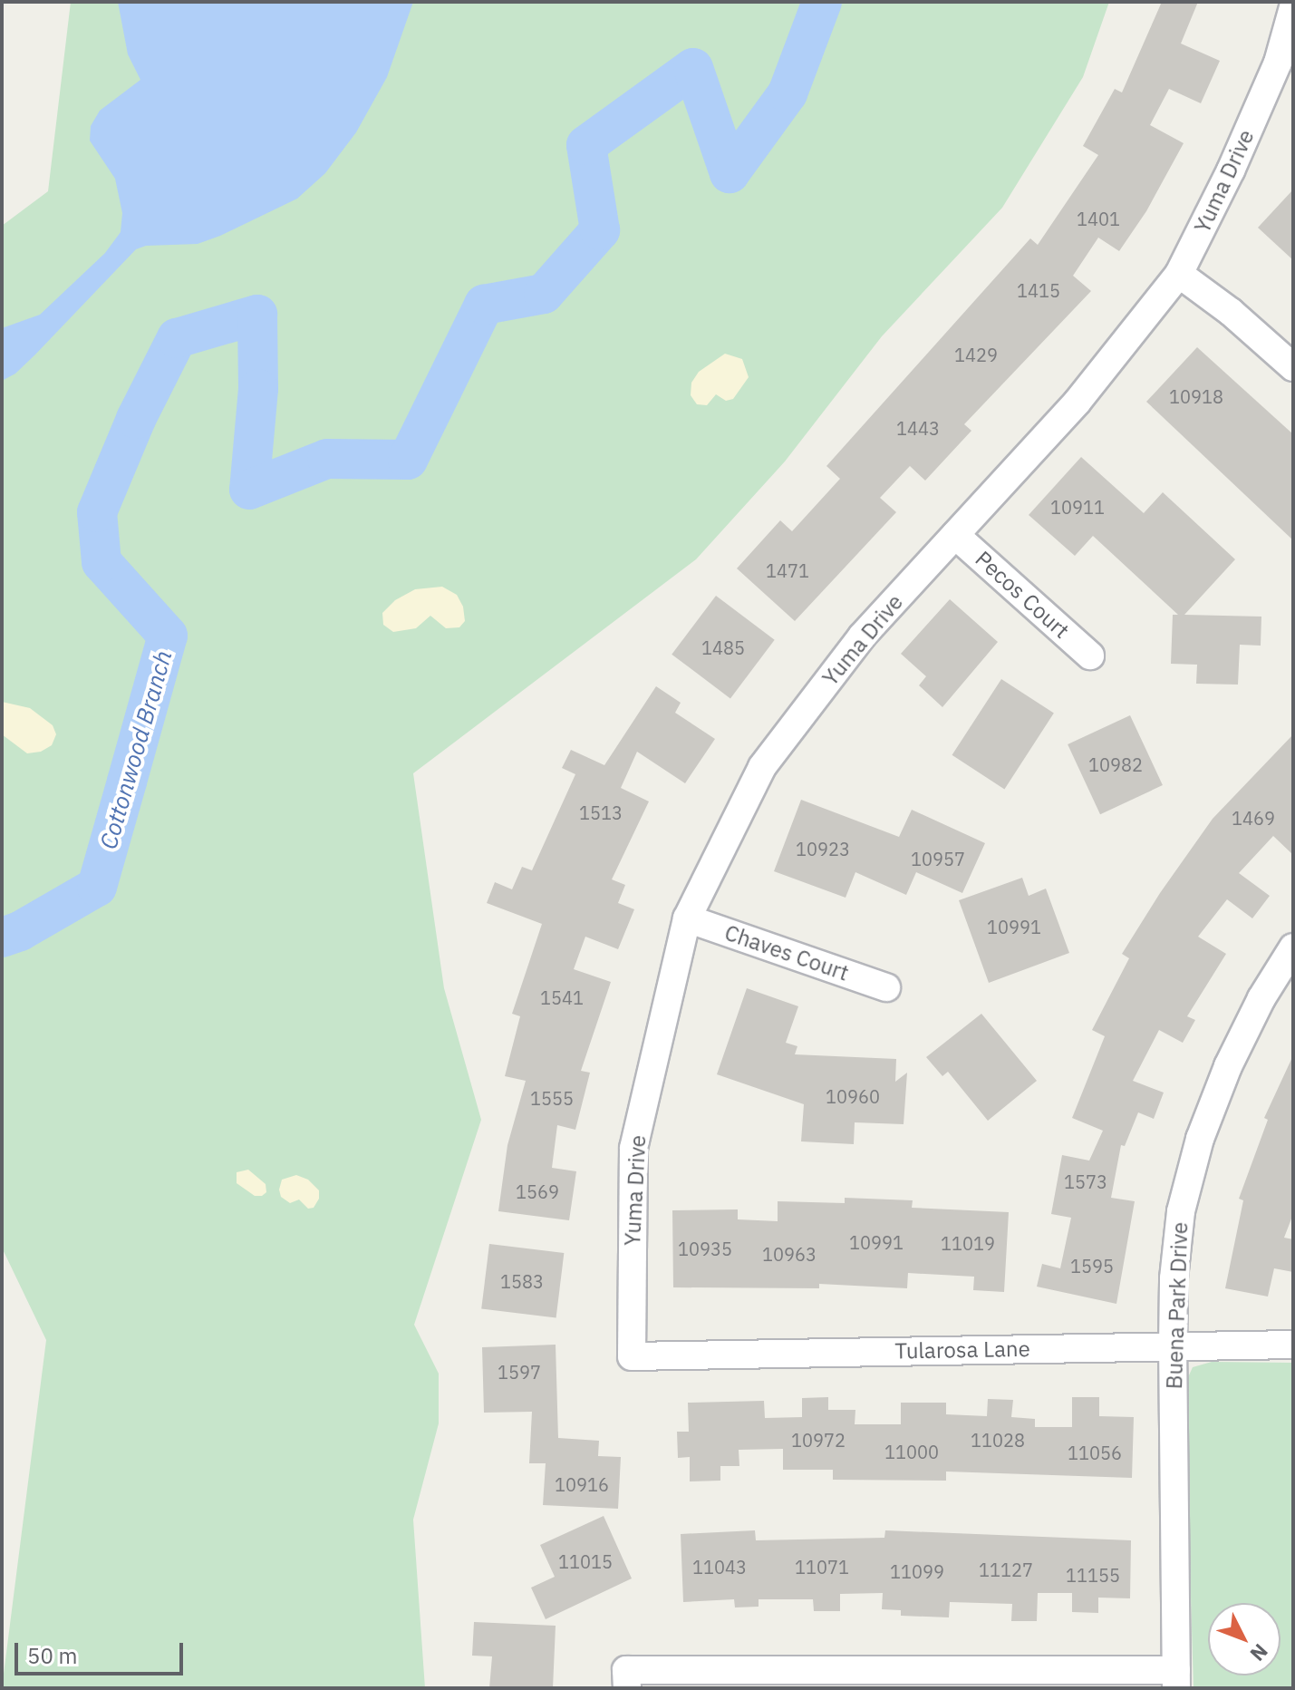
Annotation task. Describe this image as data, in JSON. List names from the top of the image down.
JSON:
{
  "streets": {
    "street": [
      "Yuma Drive",
      "Pecos Court",
      "Chaves Court",
      "Buena Park Drive",
      "Tularosa Lane"
    ]
  },
  "crossings": [
    ["Yuma Drive", "Pecos Court"],
    ["Yuma Drive", "Chaves Court"],
    ["Yuma Drive", "Tularosa Lane"],
    ["Buena Park Drive", "Tularosa Lane"]
  ],
  "water": ["Cottonwood Branch"],
  "house_numbers": [
    "1401",
    "1415",
    "1429",
    "10918",
    "1443",
    "10911",
    "1471",
    "1485",
    "10982",
    "1513",
    "1469",
    "10923",
    "10957",
    "10991",
    "1541",
    "10960",
    "1555",
    "1573",
    "1569",
    "10991",
    "11019",
    "10935",
    "10963",
    "1595",
    "1583",
    "1597",
    "10972",
    "11028",
    "11000",
    "11056",
    "10916",
    "11015",
    "11043",
    "11071",
    "11127",
    "11099",
    "11155"
  ],
  "scale_bar": "50 m",
  "north": "bottom right"
}
